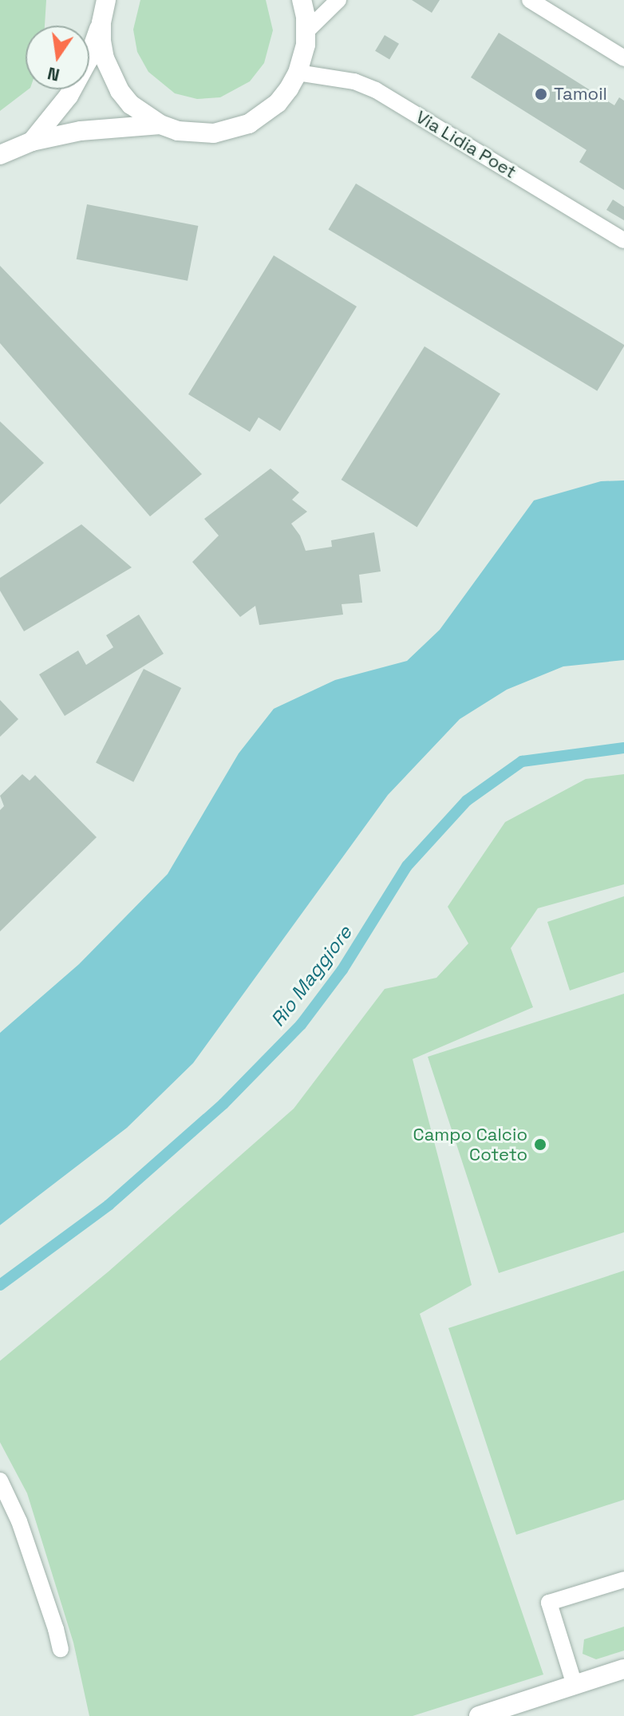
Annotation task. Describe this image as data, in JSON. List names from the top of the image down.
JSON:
{
  "streets": {
    "lane": ["Via Lidia Poet"]
  },
  "water": ["Rio Maggiore"],
  "places": ["Tamoil", "Campo Calcio Coteto"],
  "north": "bottom"
}
